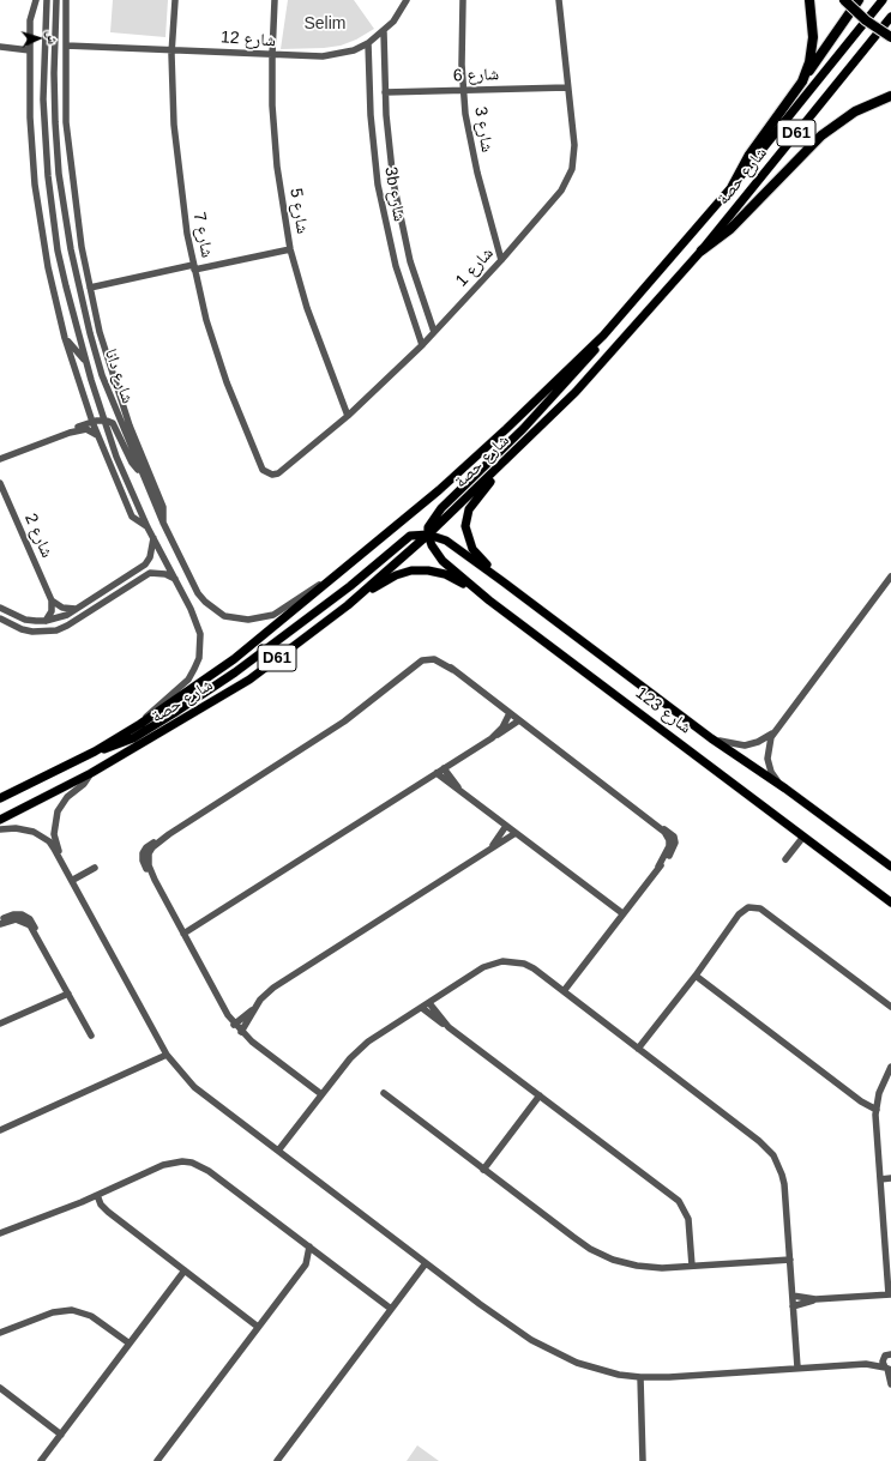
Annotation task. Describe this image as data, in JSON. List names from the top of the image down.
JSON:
{
  "streets": {
    "main road": ["D61", "شارع حصة", "شارع 123"],
    "street": [
      "شارع 12",
      "شارع 6",
      "شارع 3",
      "3b شارع",
      "شارع 5",
      "شارع 7",
      "شارع 1",
      "شارع دانا",
      "شارع 2"
    ]
  },
  "crossings": [
    ["شارع 12", "3b شارع"],
    ["شارع 12", "شارع 5"],
    ["شارع 12", "شارع 7"],
    ["شارع 6", "شارع 3"],
    ["شارع 6", "3b شارع"],
    ["شارع 6", "شارع 1"],
    ["شارع 3", "شارع 1"],
    ["شارع حصة", "شارع دانا"],
    ["شارع حصة", "شارع 123"],
    ["3b شارع", "شارع 1"],
    ["شارع 5", "شارع 1"],
    ["شارع 7", "شارع 1"]
  ],
  "parks": ["Selim"],
  "north": "right"
}
